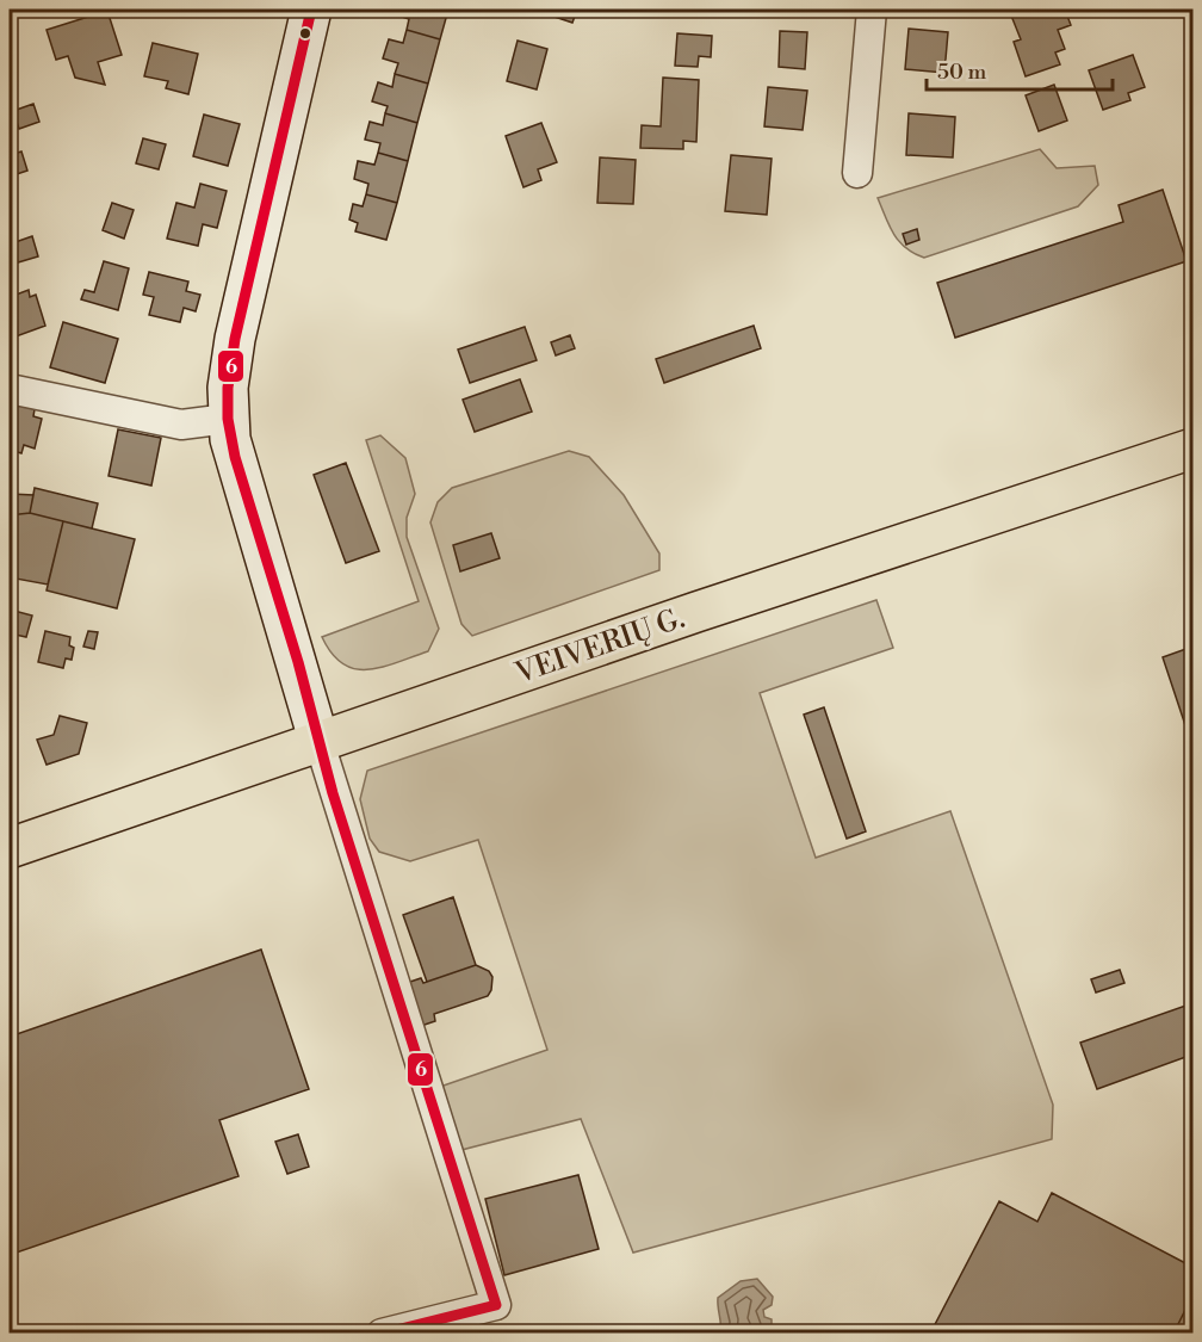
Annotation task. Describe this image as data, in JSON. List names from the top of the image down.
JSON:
{
  "streets": {
    "main road": ["VEIVERIŲ G."]
  },
  "lines": ["transit line 6"],
  "scale_bar": "50 m"
}
